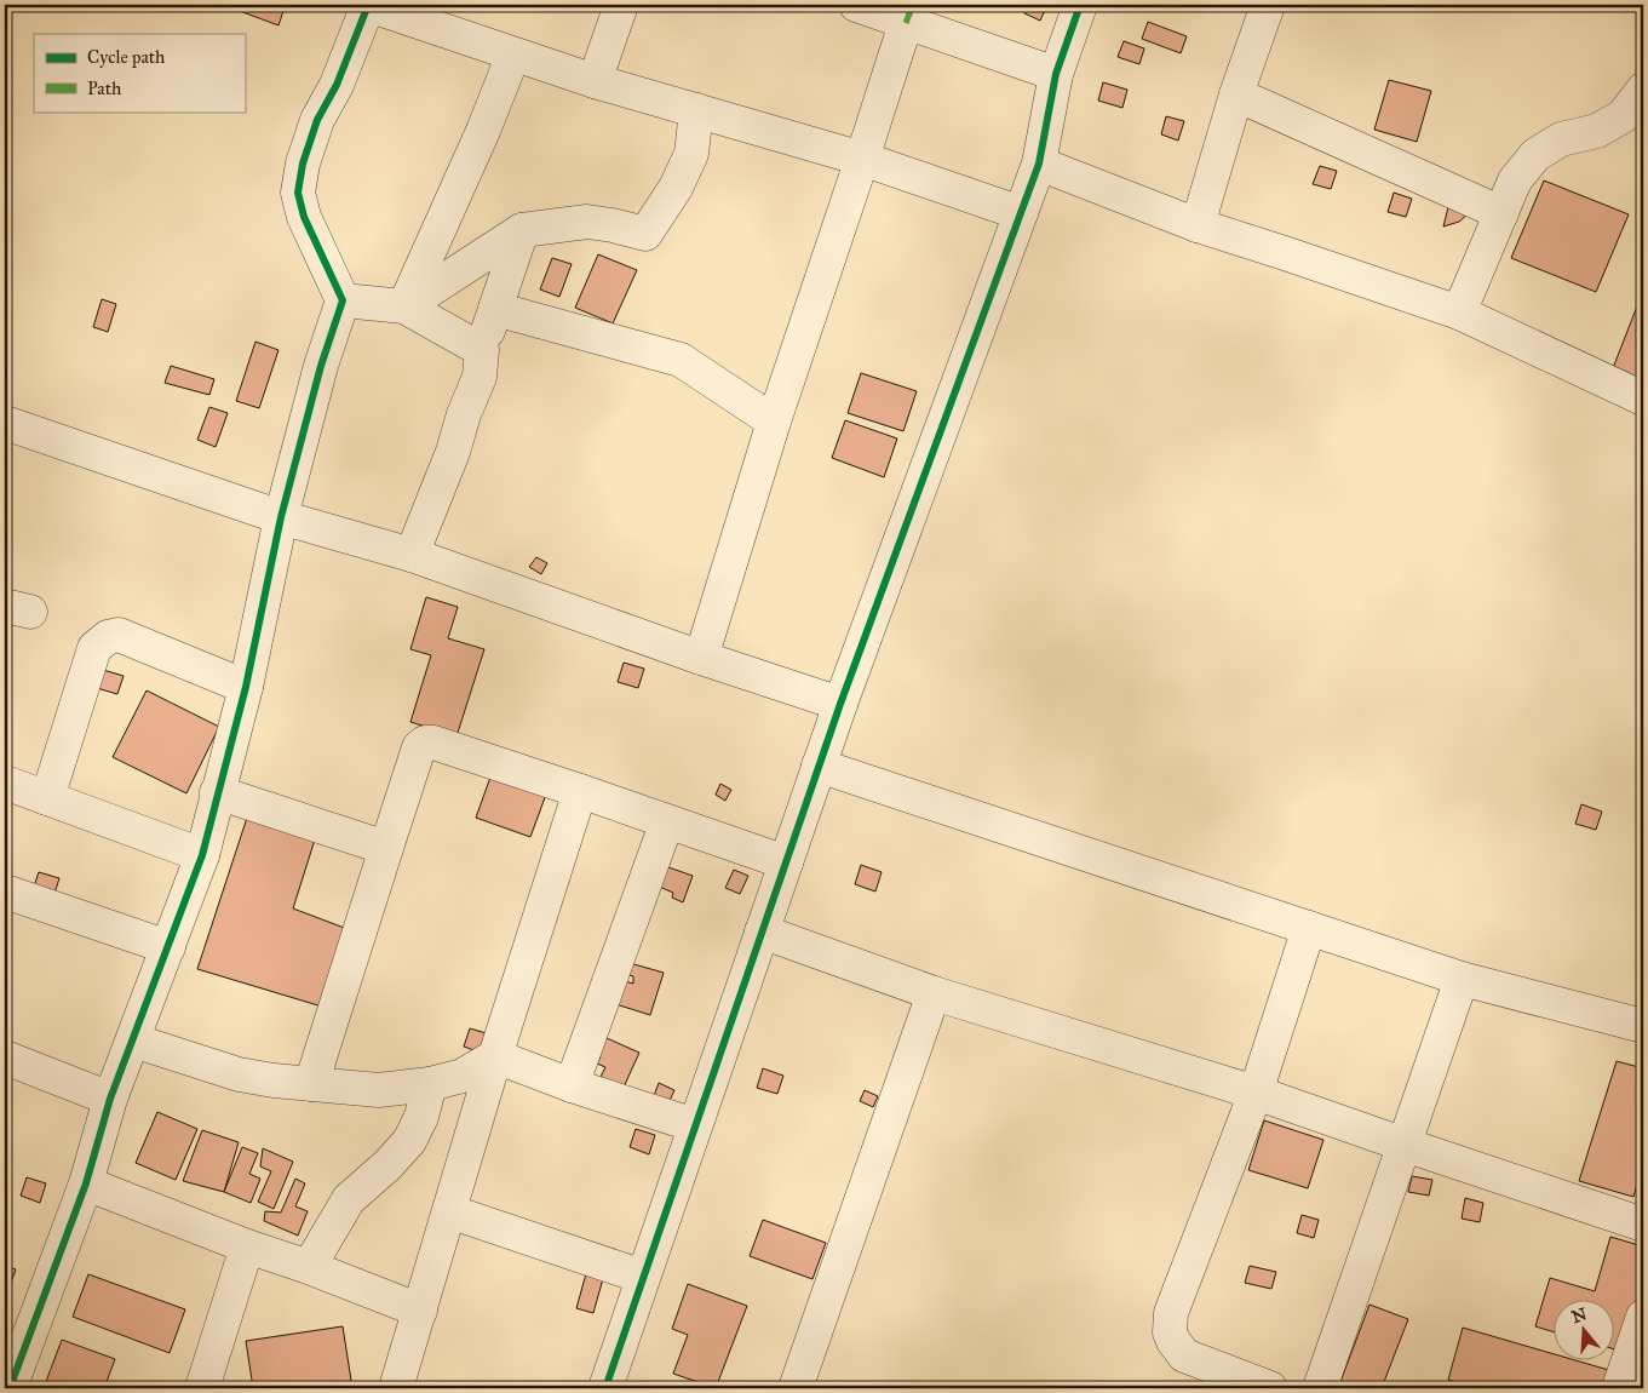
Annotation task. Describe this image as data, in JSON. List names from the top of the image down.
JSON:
{
  "legend": ["Cycle path", "Path"],
  "north": "top"
}
